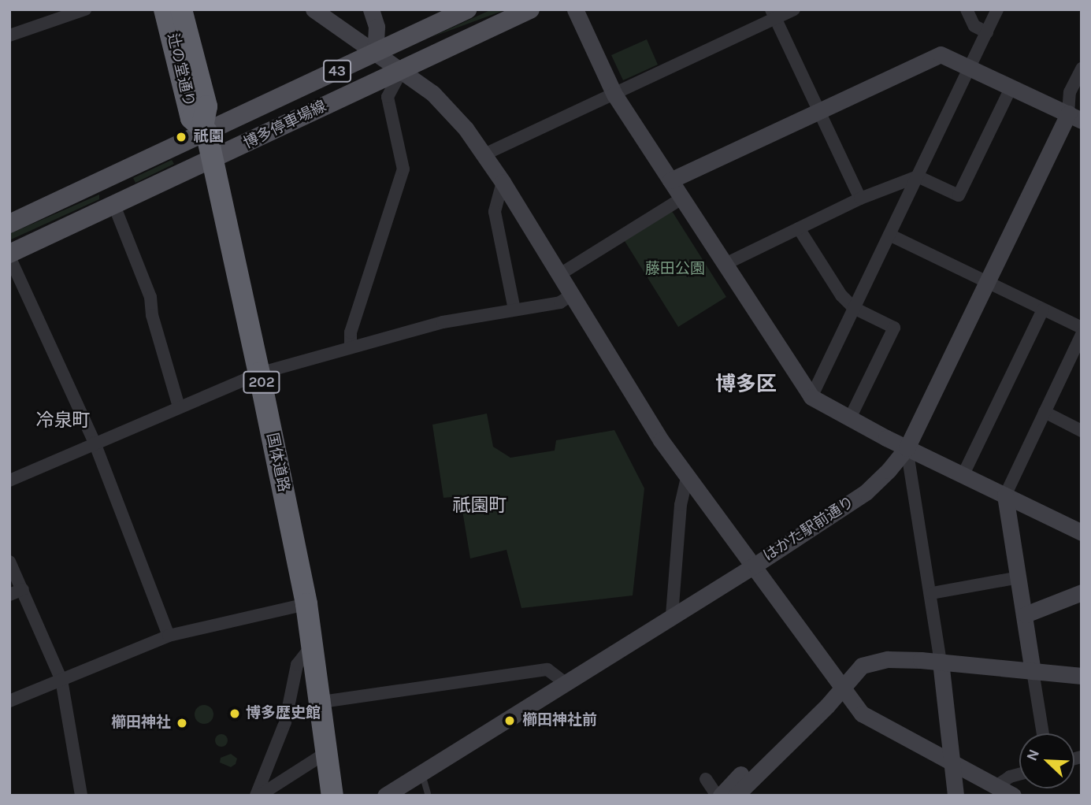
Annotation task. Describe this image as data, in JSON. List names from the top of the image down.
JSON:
{
  "streets": {
    "highway": ["辻の堂通り", "202", "国体道路"],
    "main road": ["43", "博多停車場線"],
    "street": ["はかた駅前通り"]
  },
  "crossings": [
    ["辻の堂通り", "博多停車場線"],
    ["辻の堂通り", "国体道路"],
    ["博多停車場線", "国体道路"]
  ],
  "districts": ["博多区", "冷泉町", "祇園町"],
  "parks": ["藤田公園"],
  "places": [
    "祇園",
    "博多歴史館",
    "櫛田神社前",
    "櫛田神社"
  ],
  "north": "top left"
}
